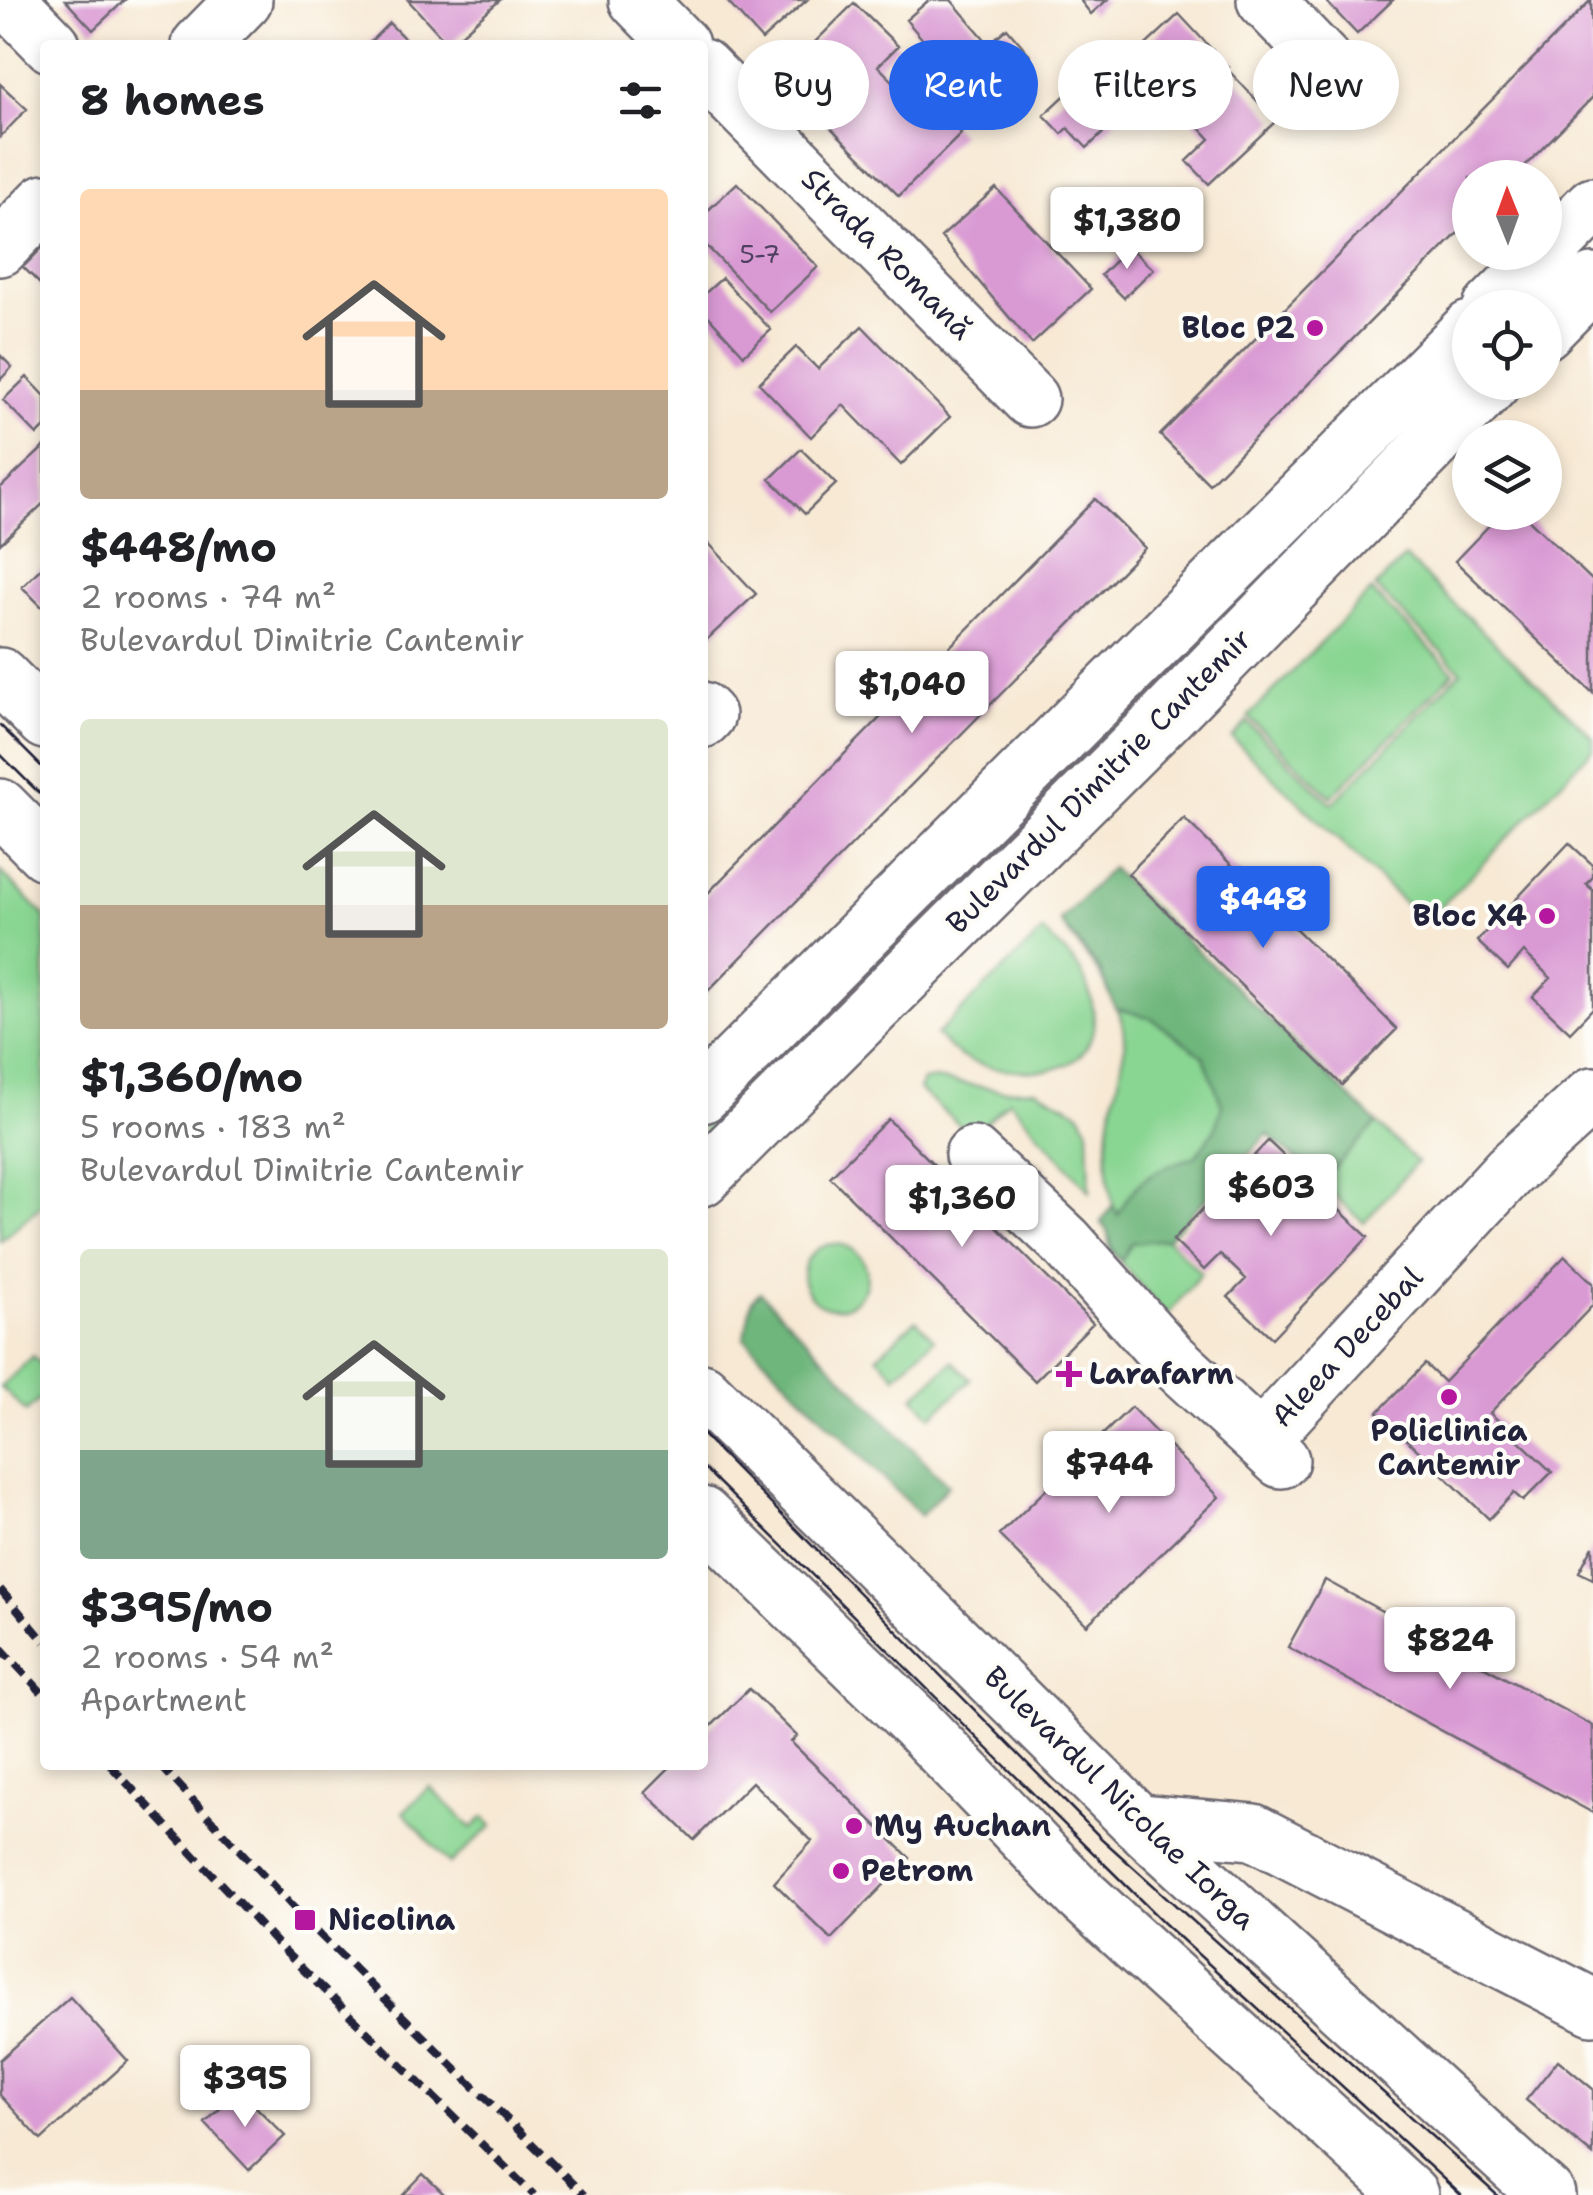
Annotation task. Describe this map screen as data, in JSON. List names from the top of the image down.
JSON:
{
  "streets": {
    "main road": [
      "Strada Romană",
      "Bulevardul Dimitrie Cantemir",
      "Aleea Decebal",
      "Bulevardul Nicolae Iorga"
    ]
  },
  "places": {
    "other": [
      "Bloc P2",
      "Bloc X4",
      "Policlinica Cantemir",
      "My Auchan",
      "Petrom"
    ],
    "health": ["Larafarm"],
    "transit": ["Nicolina"]
  },
  "house_numbers": ["5-7"],
  "north": "top",
  "page": {
    "chip": [
      "Buy",
      "Rent",
      "Filters",
      "New"
    ],
    "heading": "8 homes",
    "list": [
      {
        "name": "$448/mo",
        "note": "2 rooms · 74 m² · Bulevardul Dimitrie Cantemir"
      },
      {
        "name": "$1,360/mo",
        "note": "5 rooms · 183 m² · Bulevardul Dimitrie Cantemir"
      },
      {
        "name": "$395/mo",
        "note": "2 rooms · 54 m² · Apartment"
      }
    ],
    "price": [
      "$1,380",
      "$1,040",
      "$448",
      "$603",
      "$1,360",
      "$744",
      "$824",
      "$395"
    ]
  }
}
